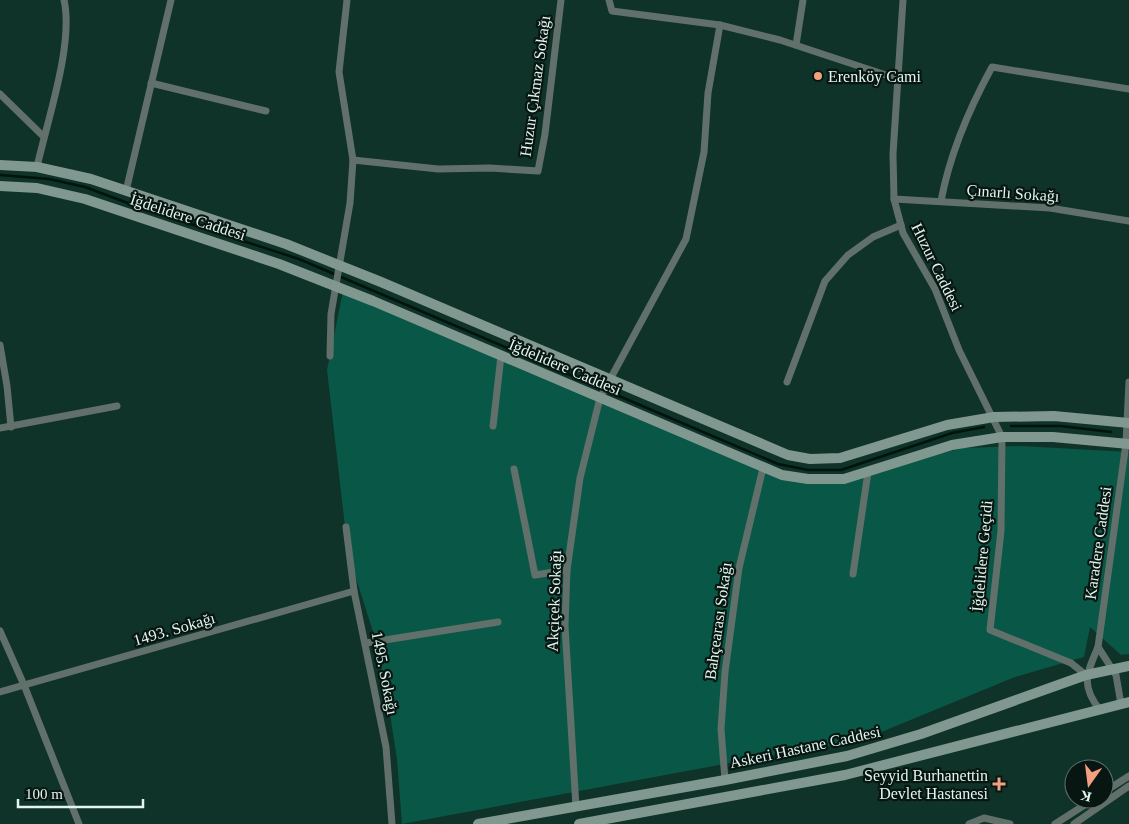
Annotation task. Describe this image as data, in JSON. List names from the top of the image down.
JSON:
{
  "streets": {
    "street": [
      "Huzur Çıkmaz Sokağı",
      "Çınarlı Sokağı",
      "İğdelidere Caddesi",
      "Huzur Caddesi",
      "Karadere Caddesi",
      "İğdelidere Geçidi",
      "Akçiçek Sokağı",
      "Bahçearası Sokağı",
      "1493. Sokağı",
      "1495. Sokağı",
      "Askeri Hastane Caddesi"
    ]
  },
  "crossings": [
    ["Çınarlı Sokağı", "Huzur Caddesi"],
    ["İğdelidere Caddesi", "Huzur Caddesi"],
    ["İğdelidere Caddesi", "Karadere Caddesi"],
    ["İğdelidere Caddesi", "İğdelidere Geçidi"],
    ["İğdelidere Caddesi", "Akçiçek Sokağı"],
    ["İğdelidere Caddesi", "Bahçearası Sokağı"],
    ["Huzur Caddesi", "İğdelidere Geçidi"],
    ["Karadere Caddesi", "İğdelidere Geçidi"],
    ["Karadere Caddesi", "Askeri Hastane Caddesi"],
    ["İğdelidere Geçidi", "Askeri Hastane Caddesi"],
    ["Akçiçek Sokağı", "Askeri Hastane Caddesi"],
    ["Bahçearası Sokağı", "Askeri Hastane Caddesi"],
    ["1493. Sokağı", "1495. Sokağı"]
  ],
  "places": {
    "other": ["Erenköy Cami"],
    "health": ["Seyyid Burhanettin Devlet Hastanesi"]
  },
  "scale_bar": "100 m",
  "north": "bottom"
}
